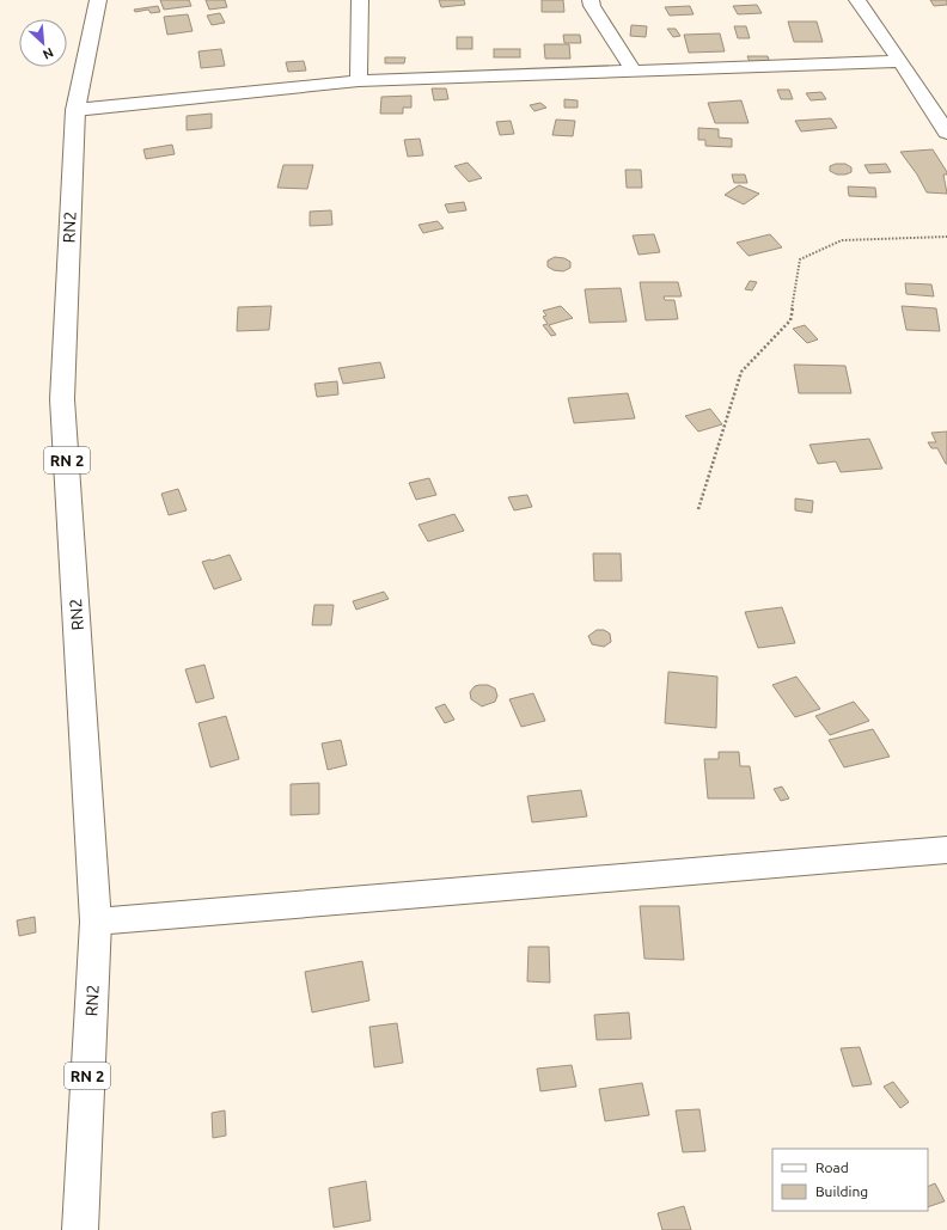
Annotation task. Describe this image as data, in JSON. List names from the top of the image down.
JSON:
{
  "streets": {
    "street": ["RN2", "RN 2"]
  },
  "legend": ["Road", "Building"],
  "north": "bottom right"
}
